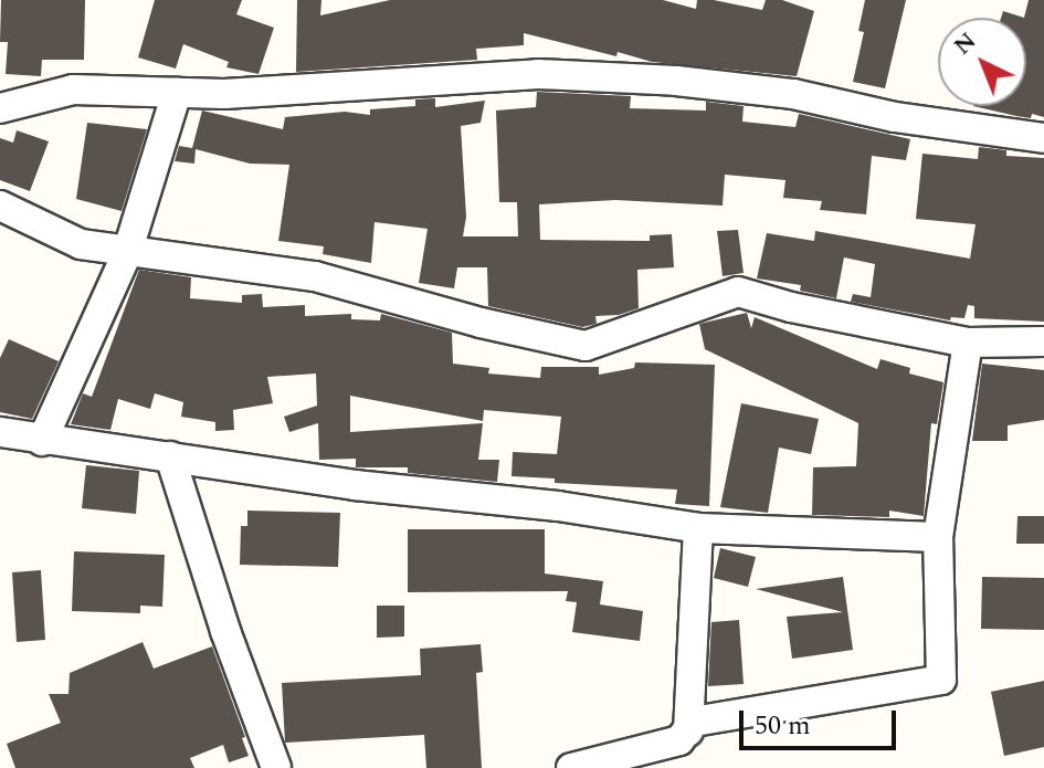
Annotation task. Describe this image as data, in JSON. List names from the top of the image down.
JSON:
{
  "scale_bar": "50 m",
  "north": "top left"
}
